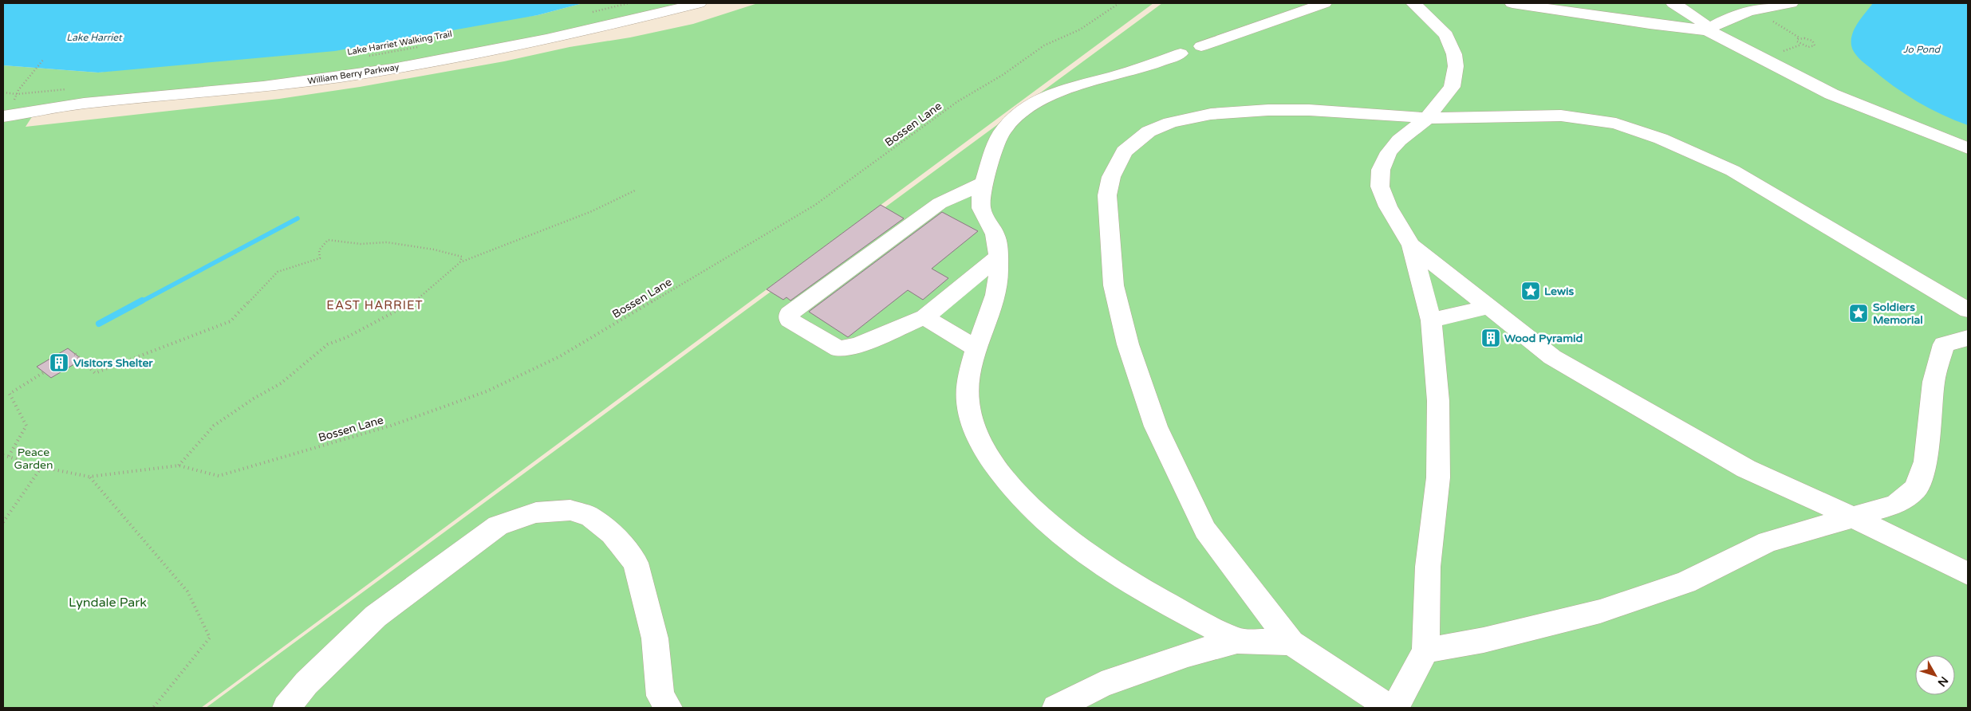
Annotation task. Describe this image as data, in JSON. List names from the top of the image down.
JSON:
{
  "streets": {
    "street": ["William Berry Parkway"],
    "path": ["Lake Harriet Walking Trail", "Bossen Lane"]
  },
  "districts": ["EAST HARRIET"],
  "water": ["Lake Harriet", "Jo Pond"],
  "parks": ["Peace Garden", "Lyndale Park"],
  "places": {
    "place": ["Lewis", "Soldiers Memorial"],
    "building": ["Wood Pyramid", "Visitors Shelter"]
  },
  "north": "bottom right"
}
